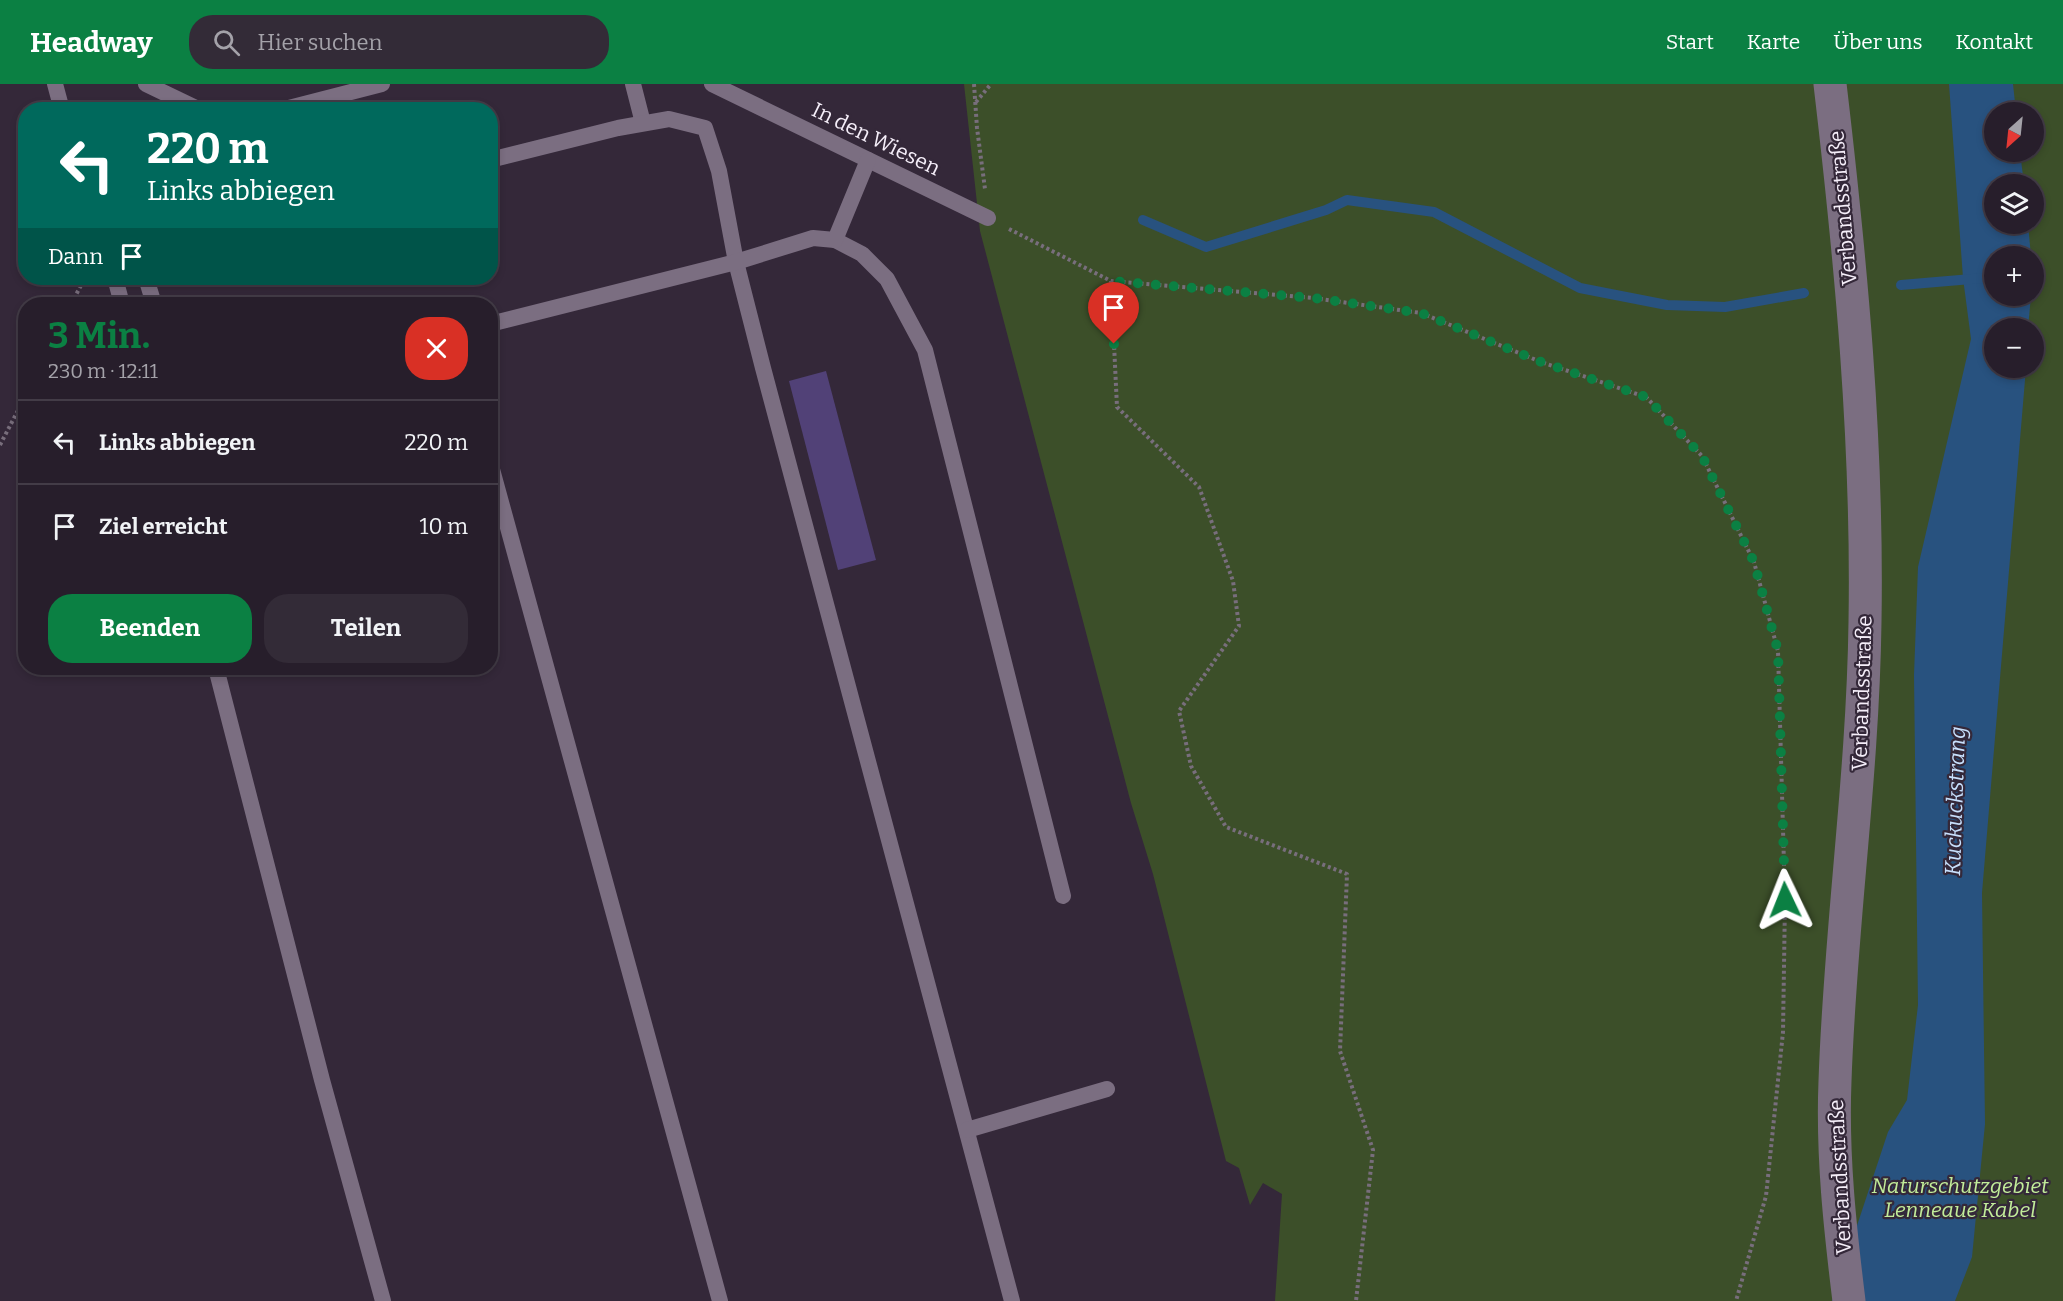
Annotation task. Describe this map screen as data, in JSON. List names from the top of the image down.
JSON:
{
  "streets": {
    "main road": ["Verbandsstraße"],
    "lane": ["In den Wiesen"]
  },
  "water": ["Kuckuckstrang"],
  "parks": ["Naturschutzgebiet Lenneaue Kabel"],
  "north": "bottom left",
  "page": {
    "header": "Headway",
    "search": "Hier suchen",
    "nav": [
      "Start",
      "Karte",
      "Über uns",
      "Kontakt"
    ],
    "map_buttons": ["+", "−"],
    "turn": ["220 m", "Links abbiegen"],
    "then": "Dann",
    "heading": ["3 Min.", "230 m · 12:11"],
    "list": [
      {
        "name": "Links abbiegen",
        "value": "220 m"
      },
      {
        "name": "Ziel erreicht",
        "value": "10 m"
      }
    ],
    "buttons": ["Beenden", "Teilen"]
  }
}
